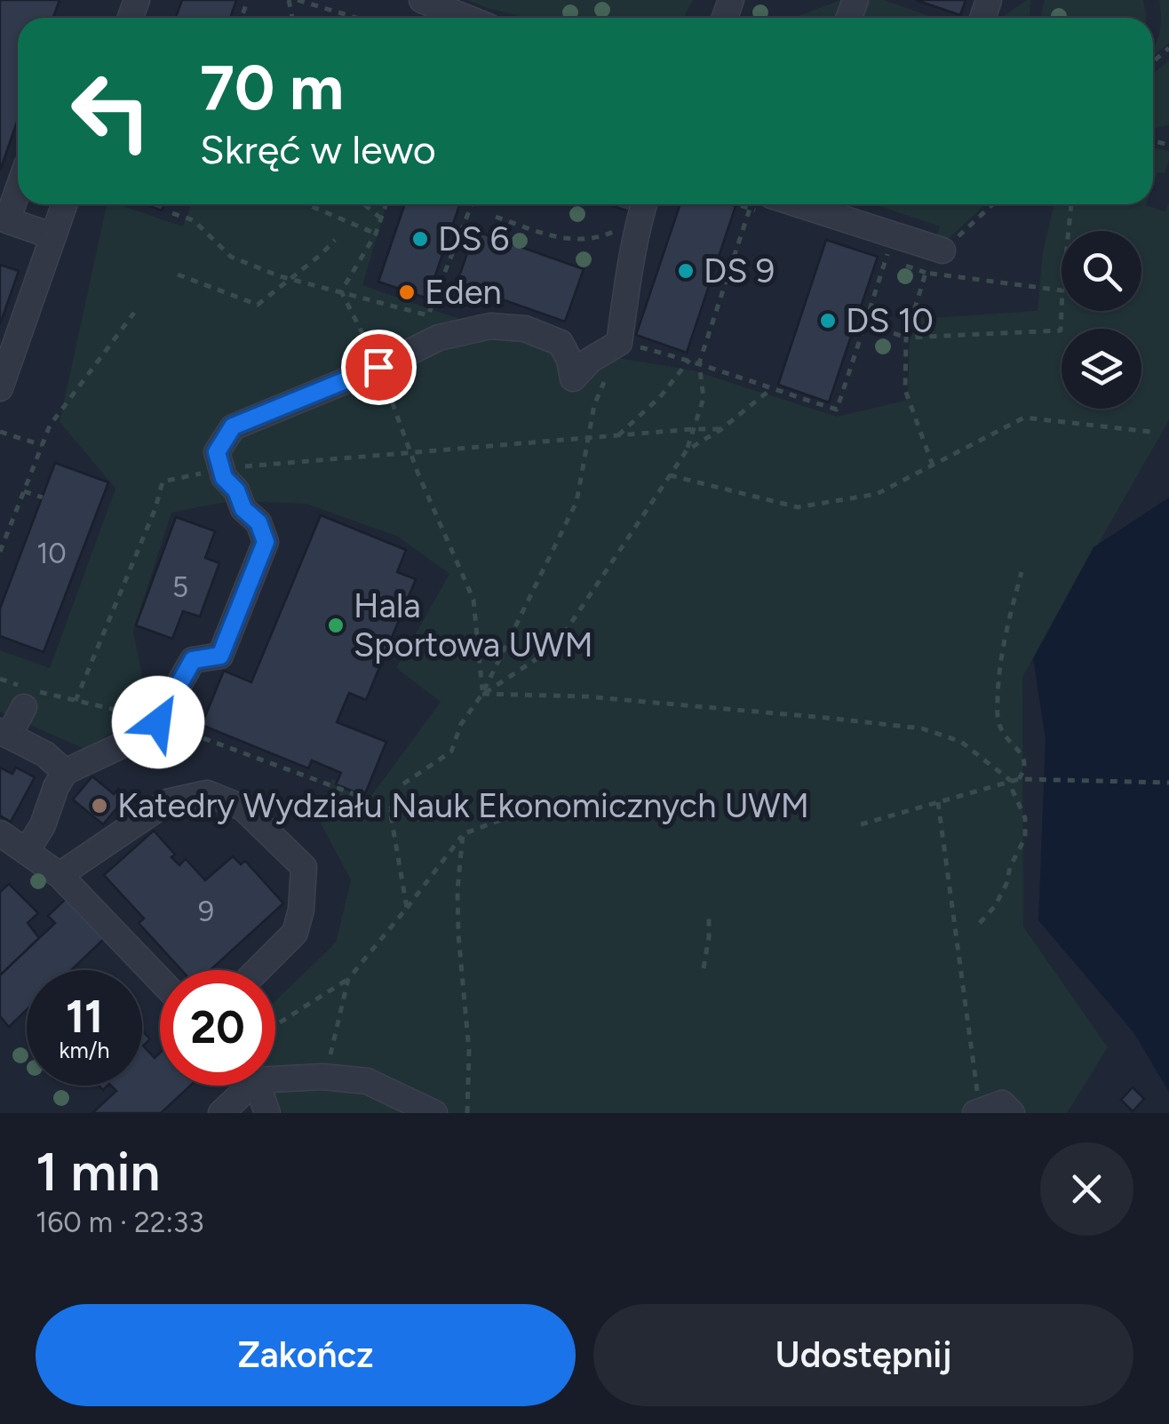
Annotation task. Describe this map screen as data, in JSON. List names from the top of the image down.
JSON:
{
  "places": [
    "DS 6",
    "DS 9",
    "Eden",
    "DS 10",
    "Hala Sportowa UWM",
    "Katedry Wydziału Nauk Ekonomicznych UWM"
  ],
  "house_numbers": ["10", "5", "9"],
  "page": {
    "turn": ["70 m", "Skręć w lewo"],
    "speed": "11 km/h",
    "limit": "20",
    "heading": ["1 min", "160 m · 22:33"],
    "buttons": ["Zakończ", "Udostępnij"]
  }
}
